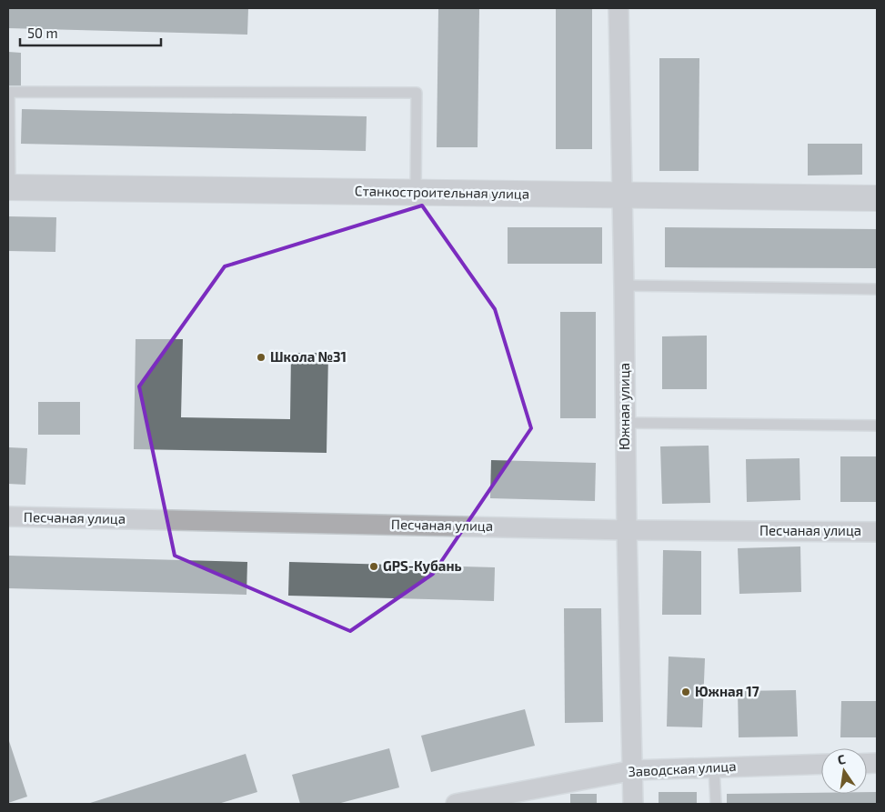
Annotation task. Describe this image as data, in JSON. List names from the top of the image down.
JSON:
{
  "streets": {
    "street": [
      "Станкостроительная улица",
      "Южная улица",
      "Песчаная улица",
      "Заводская улица"
    ]
  },
  "crossings": [
    ["Станкостроительная улица", "Южная улица"],
    ["Южная улица", "Песчаная улица"],
    ["Южная улица", "Заводская улица"]
  ],
  "places": ["Школа №31", "GPS-Кубань", "Южная 17"],
  "scale_bar": "50 m",
  "north": "top"
}
